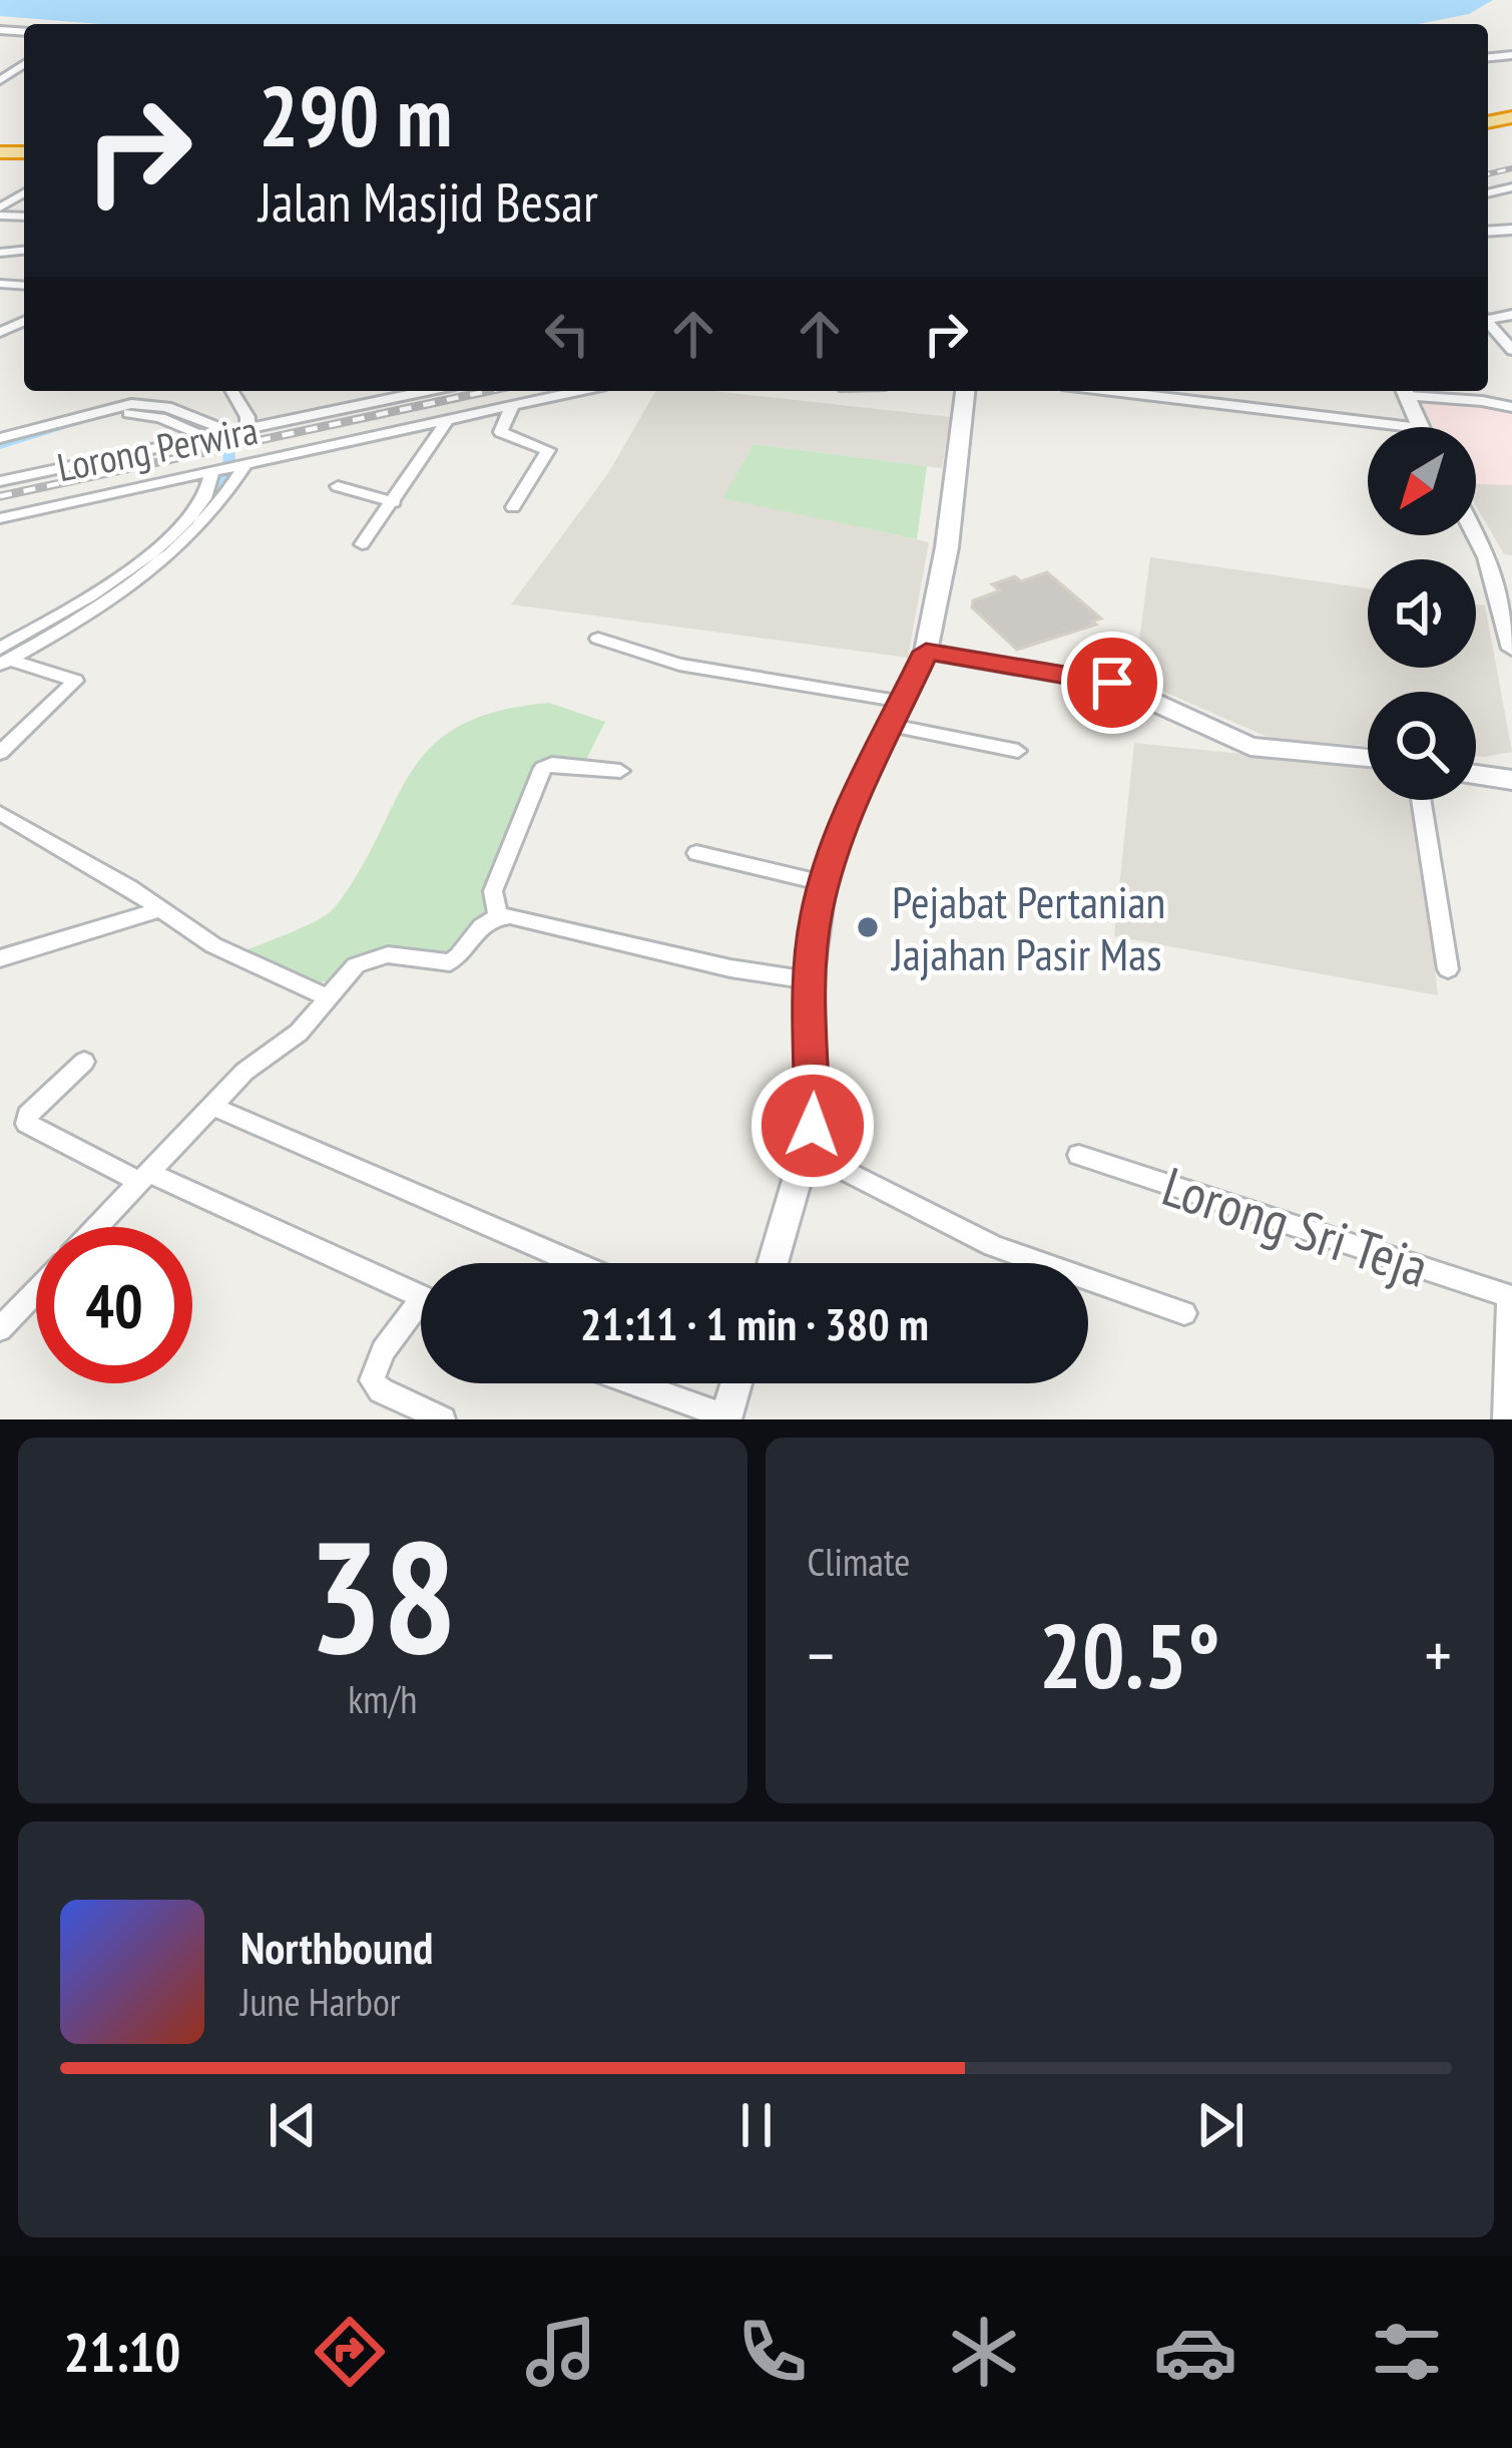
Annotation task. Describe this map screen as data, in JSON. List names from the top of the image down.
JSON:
{
  "streets": {
    "street": ["Lorong Perwira", "Lorong Sri Teja"]
  },
  "places": ["Pejabat Pertanian Jajahan Pasir Mas"],
  "north": "bottom left",
  "page": {
    "turn": ["290 m", "Jalan Masjid Besar"],
    "limit": "40",
    "trip": "21:11 · 1 min · 380 m",
    "tile": [
      ["38", "km/h"],
      "Climate"
    ],
    "heat": ["−", "20.5°", "+"],
    "song": ["Northbound", "June Harbor"],
    "tabs": "21:10"
  }
}
